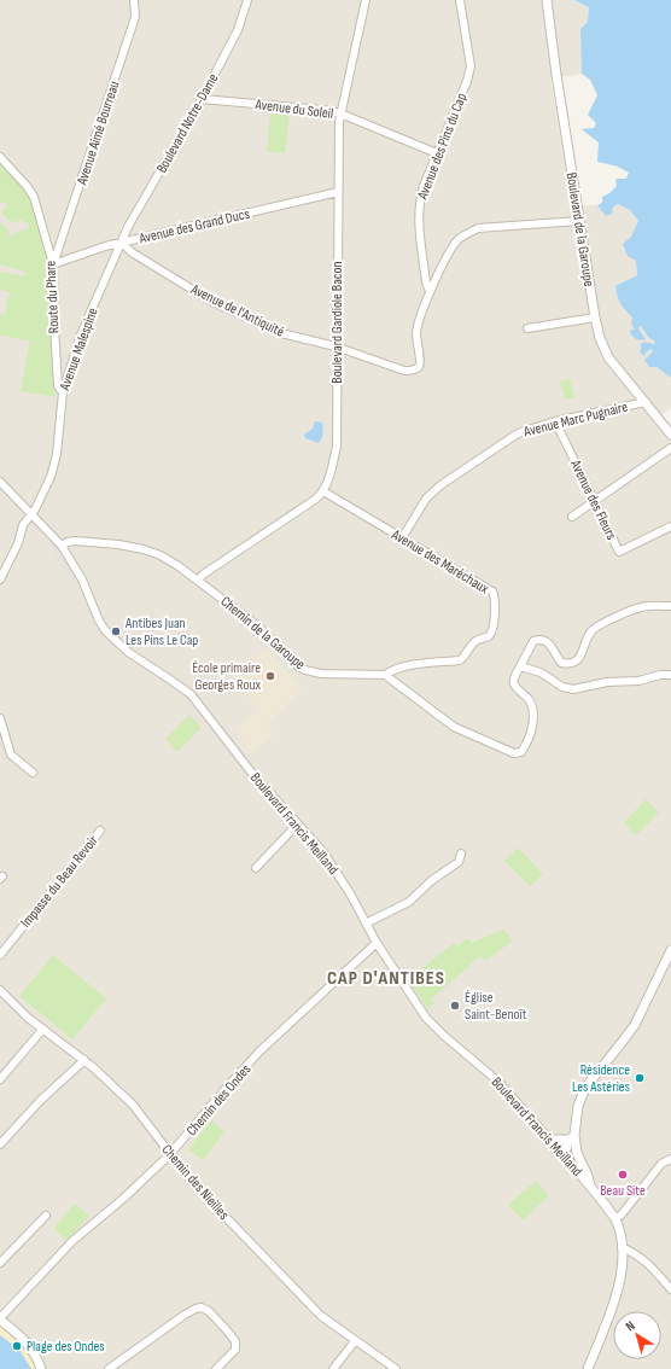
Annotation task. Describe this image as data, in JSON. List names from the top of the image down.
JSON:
{
  "streets": {
    "street": [
      "Avenue du Soleil",
      "Boulevard Notre-Dame",
      "Avenue Aimé Bourreau",
      "Avenue des Pins du Cap",
      "Avenue des Grand Ducs",
      "Boulevard de la Garoupe",
      "Route du Phare",
      "Avenue de l'Antiquité",
      "Boulevard Gardiole Bacon",
      "Avenue Malespine",
      "Avenue Marc Pugnaire",
      "Avenue des Fleurs",
      "Avenue des Maréchaux",
      "Chemin de la Garoupe",
      "Boulevard Francis Meilland",
      "Impasse du Beau Revoir",
      "Chemin des Ondes",
      "Chemin des Nieilles"
    ]
  },
  "crossings": [
    ["Avenue du Soleil", "Boulevard Notre-Dame"],
    ["Avenue du Soleil", "Avenue des Pins du Cap"],
    ["Avenue du Soleil", "Boulevard Gardiole Bacon"],
    ["Boulevard Notre-Dame", "Avenue des Grand Ducs"],
    ["Boulevard Notre-Dame", "Avenue de l'Antiquité"],
    ["Boulevard Notre-Dame", "Avenue Malespine"],
    ["Avenue Aimé Bourreau", "Avenue des Grand Ducs"],
    ["Avenue Aimé Bourreau", "Route du Phare"],
    ["Avenue des Pins du Cap", "Avenue de l'Antiquité"],
    ["Avenue des Grand Ducs", "Route du Phare"],
    ["Avenue des Grand Ducs", "Avenue de l'Antiquité"],
    ["Avenue des Grand Ducs", "Boulevard Gardiole Bacon"],
    ["Avenue des Grand Ducs", "Avenue Malespine"],
    ["Boulevard de la Garoupe", "Avenue de l'Antiquité"],
    ["Boulevard de la Garoupe", "Avenue Marc Pugnaire"],
    ["Route du Phare", "Avenue Malespine"],
    ["Avenue de l'Antiquité", "Boulevard Gardiole Bacon"],
    ["Avenue de l'Antiquité", "Avenue Malespine"],
    ["Boulevard Gardiole Bacon", "Avenue des Maréchaux"],
    ["Avenue Malespine", "Boulevard Francis Meilland"],
    ["Avenue Marc Pugnaire", "Avenue des Fleurs"],
    ["Avenue Marc Pugnaire", "Avenue des Maréchaux"],
    ["Avenue des Maréchaux", "Chemin de la Garoupe"],
    ["Chemin de la Garoupe", "Boulevard Francis Meilland"],
    ["Boulevard Francis Meilland", "Chemin des Ondes"],
    ["Chemin des Ondes", "Chemin des Nieilles"]
  ],
  "districts": ["CAP D'ANTIBES"],
  "places": [
    "Antibes Juan Les Pins Le Cap",
    "École primaire Georges Roux",
    "Église Saint-Benoît",
    "Résidence Les Astéries",
    "Beau Site",
    "Plage des Ondes"
  ],
  "north": "top left"
}
